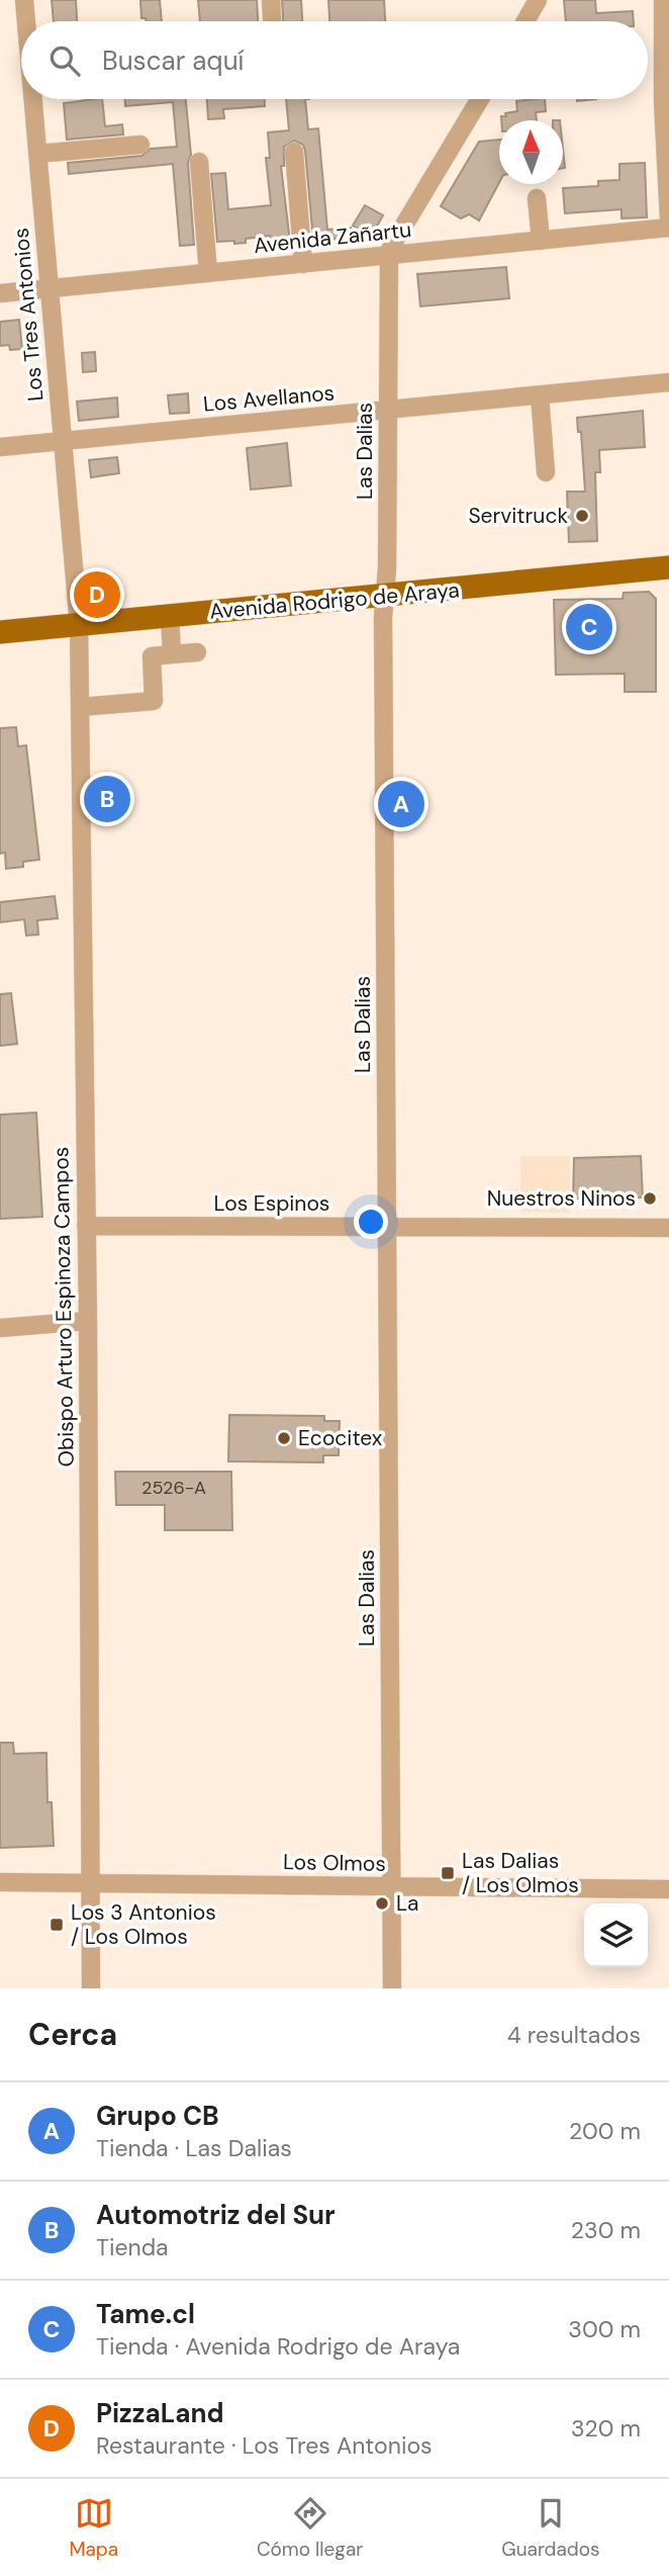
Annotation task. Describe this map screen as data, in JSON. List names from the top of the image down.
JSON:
{
  "streets": {
    "main road": ["Avenida Rodrigo de Araya"],
    "street": [
      "Avenida Zañartu",
      "Los Tres Antonios",
      "Los Avellanos",
      "Las Dalias",
      "Los Espinos",
      "Obispo Arturo Espinoza Campos",
      "Los Olmos"
    ]
  },
  "crossings": [
    ["Avenida Zañartu", "Los Tres Antonios"],
    ["Avenida Zañartu", "Las Dalias"],
    ["Los Tres Antonios", "Los Avellanos"],
    ["Los Tres Antonios", "Avenida Rodrigo de Araya"],
    ["Los Tres Antonios", "Obispo Arturo Espinoza Campos"],
    ["Los Avellanos", "Las Dalias"],
    ["Las Dalias", "Avenida Rodrigo de Araya"],
    ["Las Dalias", "Los Espinos"],
    ["Las Dalias", "Los Olmos"],
    ["Avenida Rodrigo de Araya", "Obispo Arturo Espinoza Campos"],
    ["Los Espinos", "Obispo Arturo Espinoza Campos"],
    ["Obispo Arturo Espinoza Campos", "Los Olmos"]
  ],
  "places": {
    "other": [
      "Servitruck",
      "Nuestros Ninos",
      "Ecocitex",
      "La"
    ],
    "transit": ["Las Dalias / Los Olmos", "Los 3 Antonios / Los Olmos"]
  },
  "house_numbers": ["2526-A"],
  "north": "top",
  "page": {
    "search": "Buscar aquí",
    "pins": [
      "D",
      "C",
      "B",
      "A"
    ],
    "heading": ["Cerca", "4 resultados"],
    "list": [
      {
        "mark": "A",
        "name": "Grupo CB",
        "note": "Tienda · Las Dalias",
        "value": "200 m"
      },
      {
        "mark": "B",
        "name": "Automotriz del Sur",
        "note": "Tienda",
        "value": "230 m"
      },
      {
        "mark": "C",
        "name": "Tame.cl",
        "note": "Tienda · Avenida Rodrigo de Araya",
        "value": "300 m"
      },
      {
        "mark": "D",
        "name": "PizzaLand",
        "note": "Restaurante · Los Tres Antonios",
        "value": "320 m"
      }
    ],
    "nav": ["Mapa", "Cómo llegar", "Guardados"]
  }
}
